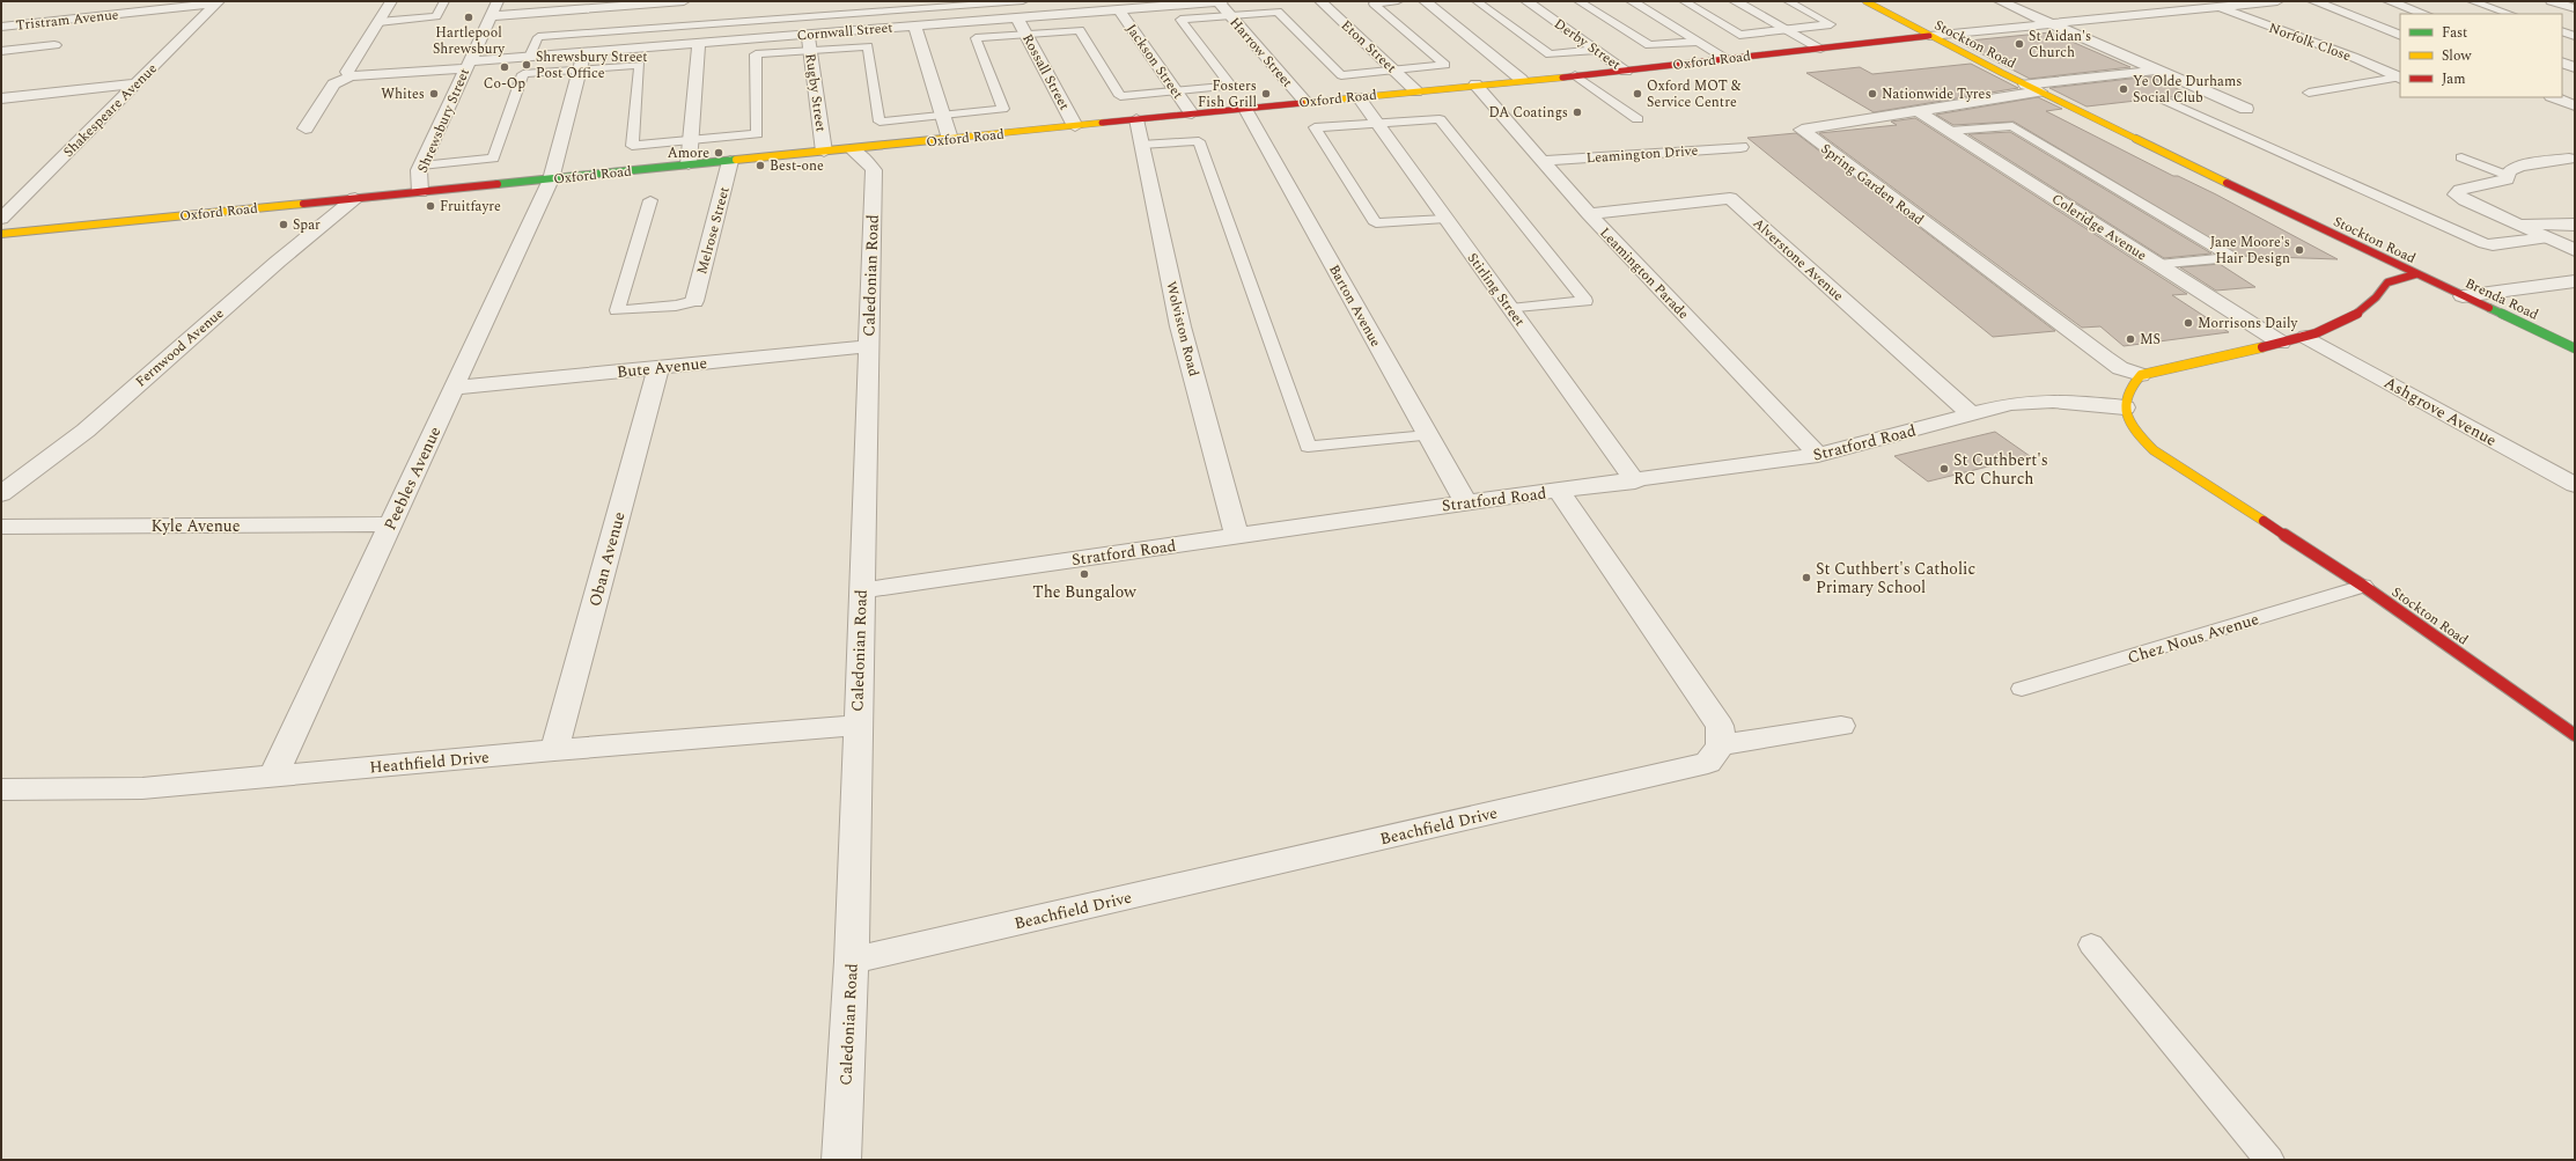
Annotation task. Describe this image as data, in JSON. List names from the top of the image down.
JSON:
{
  "streets": {
    "street": [
      "Tristram Avenue",
      "Cornwall Street",
      "Norfolk Close",
      "Derby Street",
      "Stockton Road",
      "Eton Street",
      "Harrow Street",
      "Oxford Road",
      "Jackson Street",
      "Rossall Street",
      "Rugby Street",
      "Shakespeare Avenue",
      "Shrewsbury Street",
      "Leamington Drive",
      "Spring Garden Road",
      "Coleridge Avenue",
      "Melrose Street",
      "Alverstone Avenue",
      "Leamington Parade",
      "Caledonian Road",
      "Stirling Street",
      "Brenda Road",
      "Barton Avenue",
      "Wolviston Road",
      "Fernwood Avenue",
      "Bute Avenue",
      "Ashgrove Avenue",
      "Stratford Road",
      "Peebles Avenue",
      "Kyle Avenue",
      "Oban Avenue",
      "Heathfield Drive",
      "Beachfield Drive"
    ],
    "lane": ["Chez Nous Avenue"]
  },
  "crossings": [
    ["Tristram Avenue", "Shakespeare Avenue"],
    ["Cornwall Street", "Harrow Street"],
    ["Cornwall Street", "Jackson Street"],
    ["Cornwall Street", "Rossall Street"],
    ["Cornwall Street", "Rugby Street"],
    ["Cornwall Street", "Shrewsbury Street"],
    ["Cornwall Street", "Peebles Avenue"],
    ["Derby Street", "Oxford Road"],
    ["Stockton Road", "Oxford Road"],
    ["Stockton Road", "Spring Garden Road"],
    ["Stockton Road", "Coleridge Avenue"],
    ["Stockton Road", "Brenda Road"],
    ["Stockton Road", "Ashgrove Avenue"],
    ["Stockton Road", "Stratford Road"],
    ["Stockton Road", "Chez Nous Avenue"],
    ["Eton Street", "Oxford Road"],
    ["Harrow Street", "Oxford Road"],
    ["Oxford Road", "Jackson Street"],
    ["Oxford Road", "Rossall Street"],
    ["Oxford Road", "Rugby Street"],
    ["Oxford Road", "Shrewsbury Street"],
    ["Oxford Road", "Melrose Street"],
    ["Oxford Road", "Leamington Parade"],
    ["Oxford Road", "Caledonian Road"],
    ["Oxford Road", "Stirling Street"],
    ["Oxford Road", "Barton Avenue"],
    ["Oxford Road", "Wolviston Road"],
    ["Oxford Road", "Fernwood Avenue"],
    ["Oxford Road", "Peebles Avenue"],
    ["Leamington Drive", "Leamington Parade"],
    ["Spring Garden Road", "Coleridge Avenue"],
    ["Alverstone Avenue", "Leamington Parade"],
    ["Alverstone Avenue", "Stratford Road"],
    ["Leamington Parade", "Stratford Road"],
    ["Caledonian Road", "Bute Avenue"],
    ["Caledonian Road", "Stratford Road"],
    ["Caledonian Road", "Heathfield Drive"],
    ["Caledonian Road", "Beachfield Drive"],
    ["Stirling Street", "Stratford Road"],
    ["Barton Avenue", "Stratford Road"],
    ["Wolviston Road", "Stratford Road"],
    ["Bute Avenue", "Peebles Avenue"],
    ["Bute Avenue", "Oban Avenue"],
    ["Peebles Avenue", "Kyle Avenue"],
    ["Peebles Avenue", "Heathfield Drive"],
    ["Oban Avenue", "Heathfield Drive"]
  ],
  "places": [
    "Hartlepool Shrewsbury",
    "St Aidan's Church",
    "Shrewsbury Street Post Office",
    "Co-Op",
    "Ye Olde Durhams Social Club",
    "Whites",
    "Fosters Fish Grill",
    "Oxford MOT & Service Centre",
    "Nationwide Tyres",
    "DA Coatings",
    "Amore",
    "Best-one",
    "Fruitfayre",
    "Spar",
    "Jane Moore's Hair Design",
    "Morrisons Daily",
    "MS",
    "St Cuthbert's RC Church",
    "The Bungalow",
    "St Cuthbert's Catholic Primary School"
  ],
  "legend": ["Fast", "Slow", "Jam"]
}
